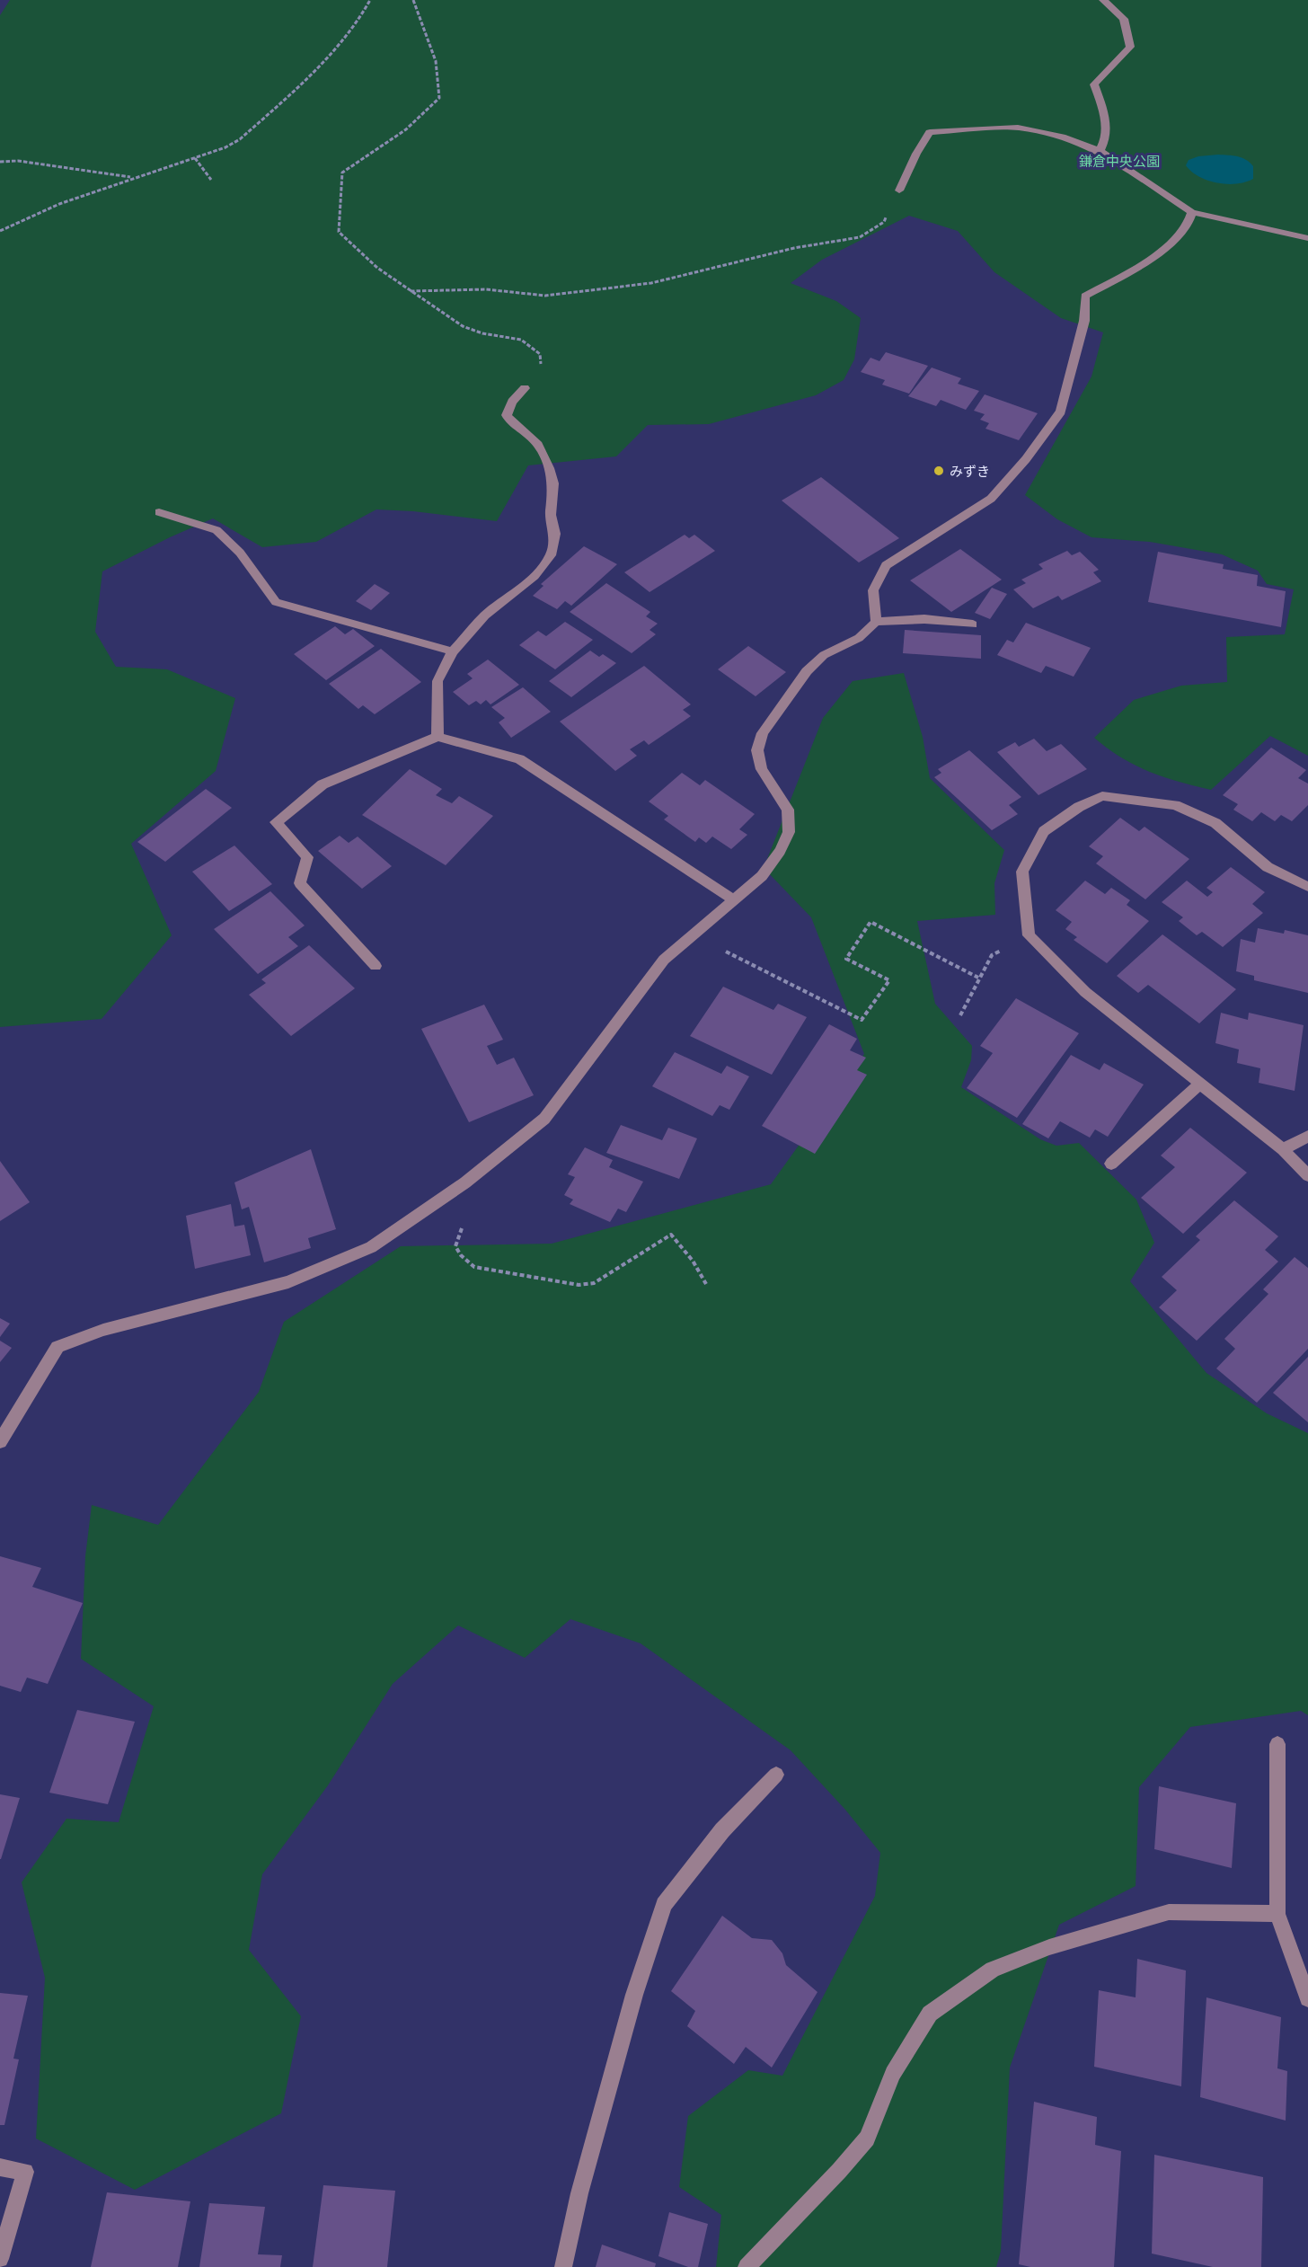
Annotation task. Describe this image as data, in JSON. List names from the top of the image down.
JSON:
{
  "parks": ["鎌倉中央公園"],
  "places": ["みずき"]
}
